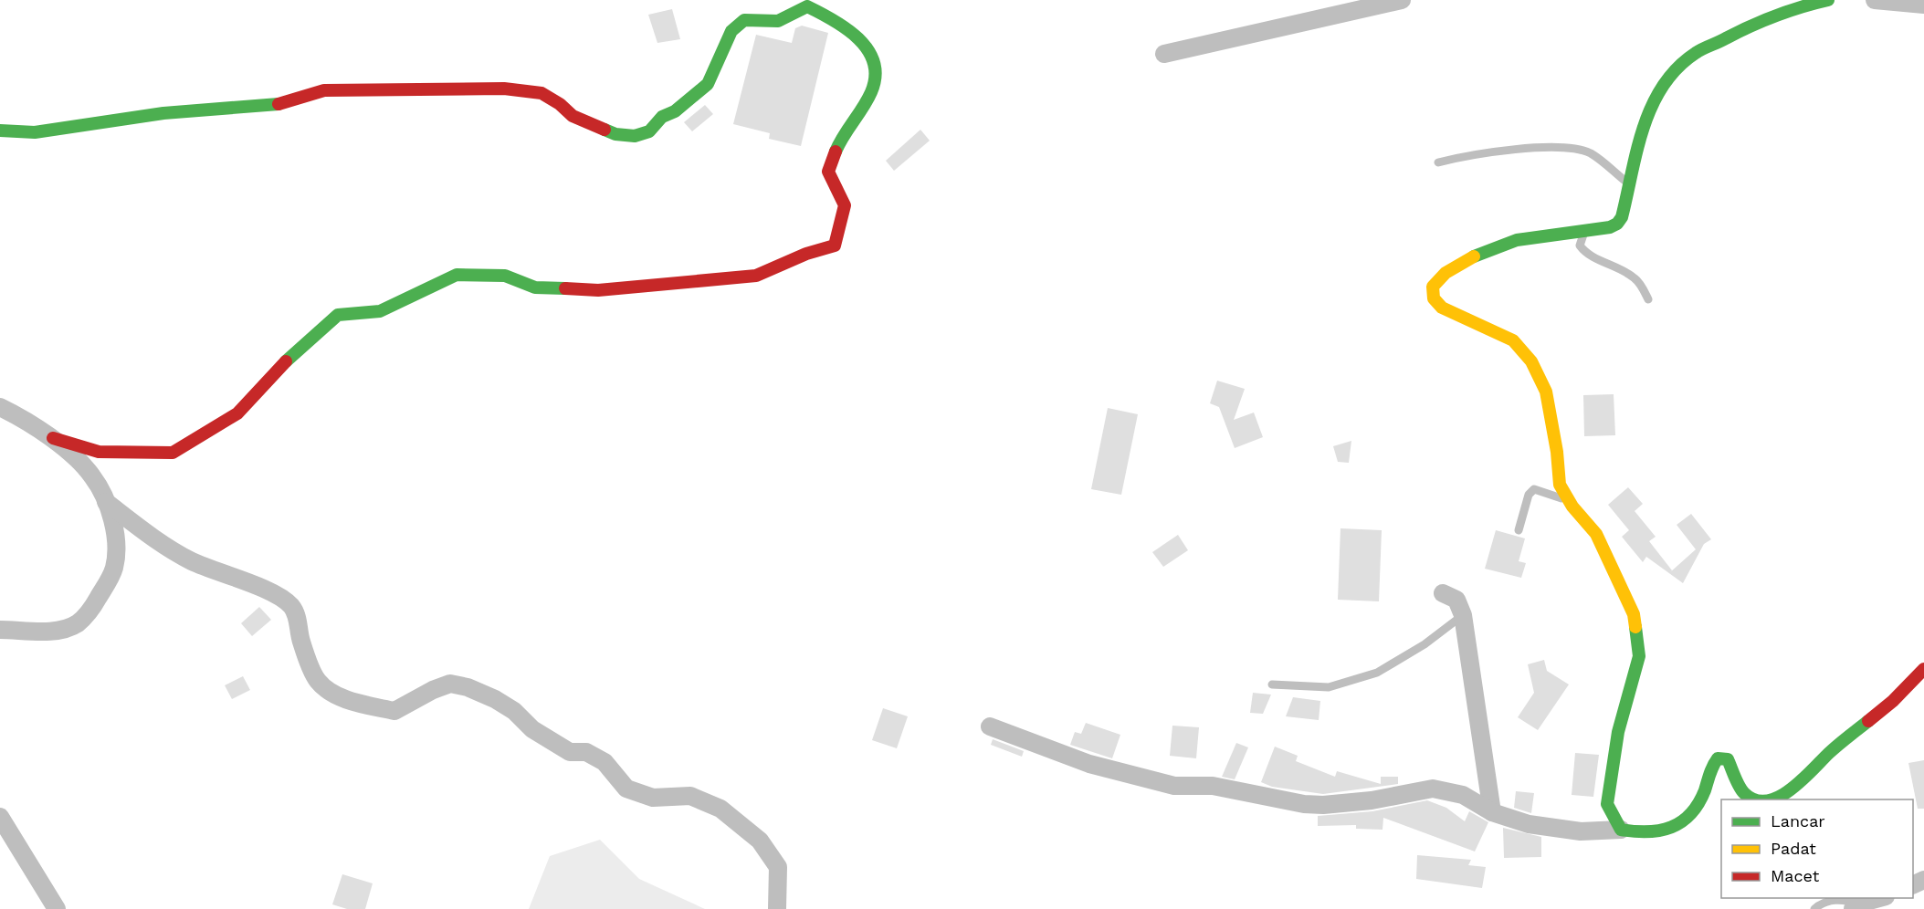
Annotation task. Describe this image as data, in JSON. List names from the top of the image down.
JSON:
{
  "legend": ["Lancar", "Padat", "Macet"]
}
